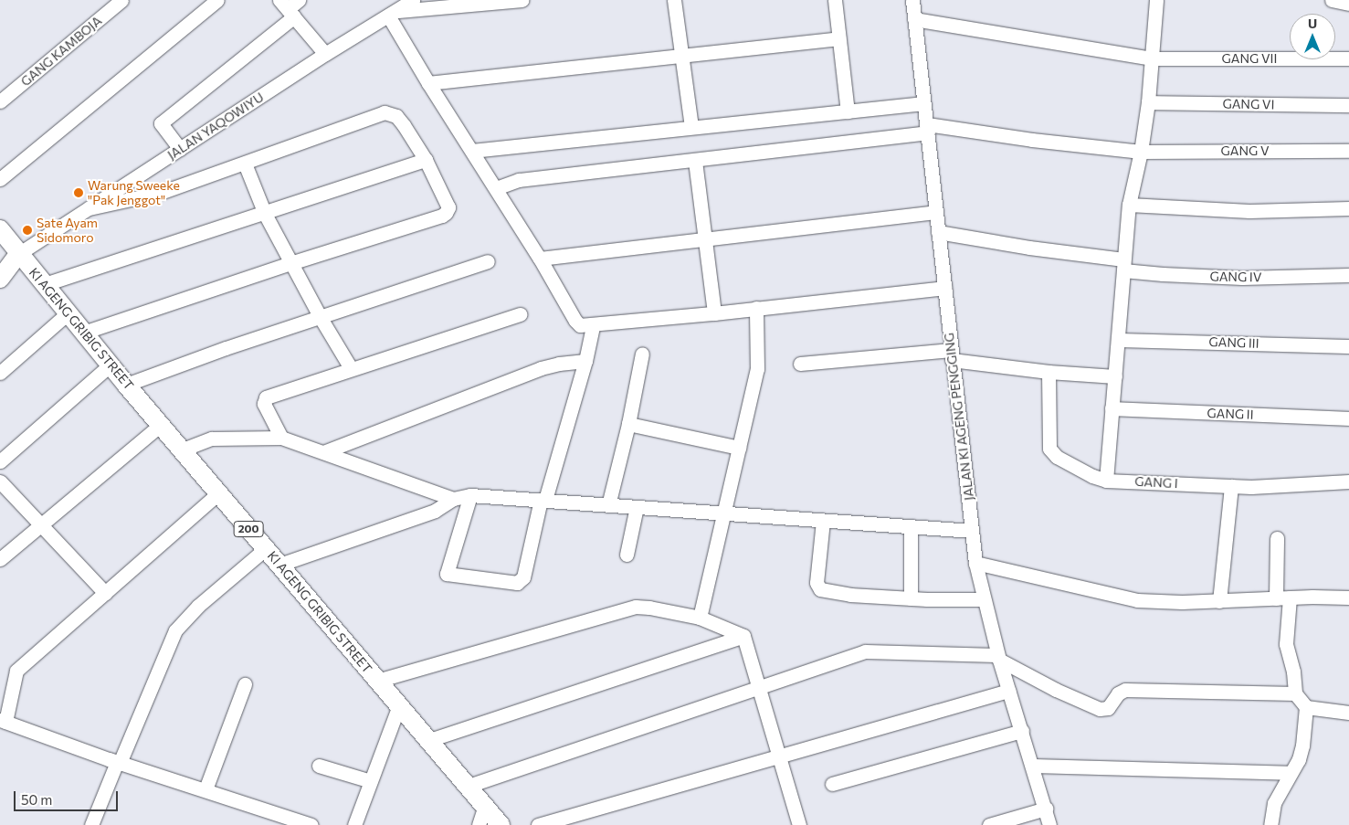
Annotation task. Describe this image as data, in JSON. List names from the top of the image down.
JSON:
{
  "streets": {
    "main road": ["KI AGENG GRIBIG STREET", "200"],
    "street": [
      "GANG KAMBOJA",
      "GANG VII",
      "GANG VI",
      "JALAN YAQOWIYU",
      "GANG V",
      "GANG IV",
      "GANG III",
      "GANG II",
      "JALAN KI AGENG PENGGING",
      "GANG I"
    ]
  },
  "crossings": [
    ["GANG VII", "JALAN KI AGENG PENGGING"],
    ["JALAN YAQOWIYU", "KI AGENG GRIBIG STREET"],
    ["GANG V", "JALAN KI AGENG PENGGING"],
    ["GANG IV", "JALAN KI AGENG PENGGING"]
  ],
  "places": ["Warung Sweeke \"Pak Jenggot\"", "Sate Ayam Sidomoro"],
  "scale_bar": "50 m",
  "north": "top"
}
